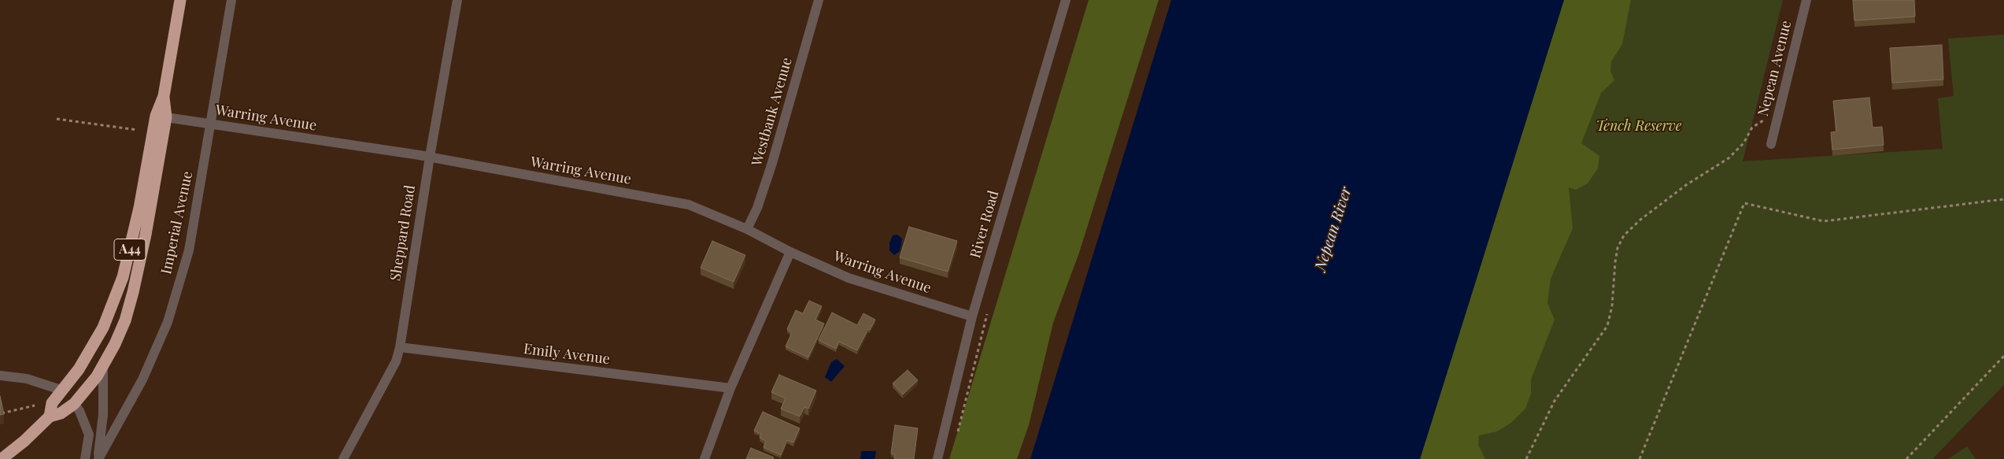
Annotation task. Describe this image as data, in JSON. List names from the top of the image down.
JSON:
{
  "streets": {
    "highway": ["A44"],
    "street": [
      "Nepean Avenue",
      "Westbank Avenue",
      "Warring Avenue",
      "Imperial Avenue",
      "River Road",
      "Sheppard Road",
      "Emily Avenue"
    ]
  },
  "crossings": [
    ["Westbank Avenue", "Warring Avenue"],
    ["Warring Avenue", "Imperial Avenue"],
    ["Warring Avenue", "River Road"],
    ["Warring Avenue", "Sheppard Road"],
    ["Warring Avenue", "A44"],
    ["Sheppard Road", "Emily Avenue"]
  ],
  "water": ["Nepean River"],
  "parks": ["Tench Reserve"]
}
